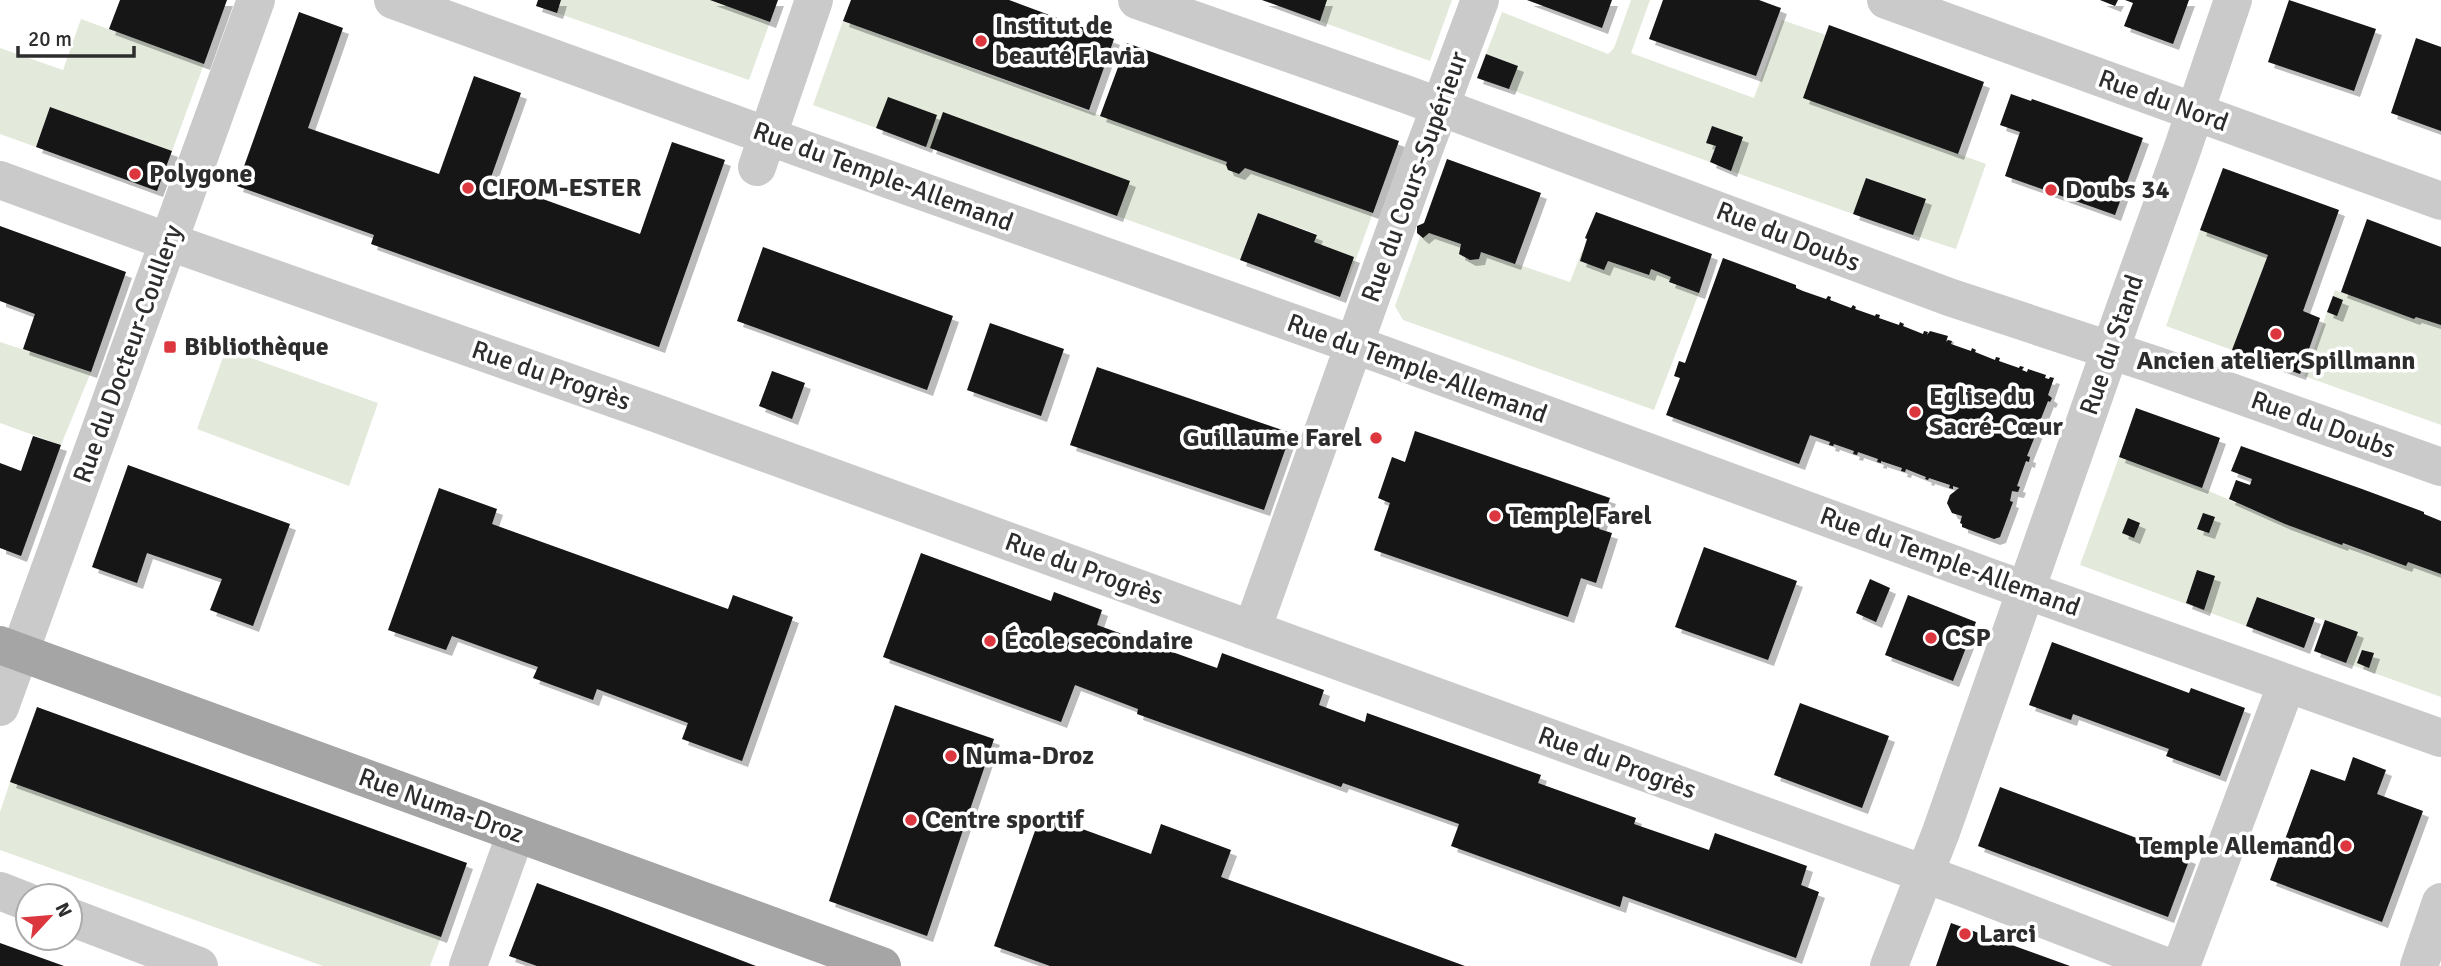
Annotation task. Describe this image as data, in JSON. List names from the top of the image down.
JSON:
{
  "streets": {
    "main road": ["Rue Numa-Droz"],
    "street": [
      "Rue du Nord",
      "Rue du Temple-Allemand",
      "Rue du Cours-Supérieur",
      "Rue du Doubs",
      "Rue du Stand",
      "Rue du Docteur-Coullery",
      "Rue du Progrès"
    ]
  },
  "crossings": [
    ["Rue du Nord", "Rue du Stand"],
    ["Rue du Temple-Allemand", "Rue du Cours-Supérieur"],
    ["Rue du Temple-Allemand", "Rue du Stand"],
    ["Rue du Cours-Supérieur", "Rue du Doubs"],
    ["Rue du Cours-Supérieur", "Rue du Progrès"],
    ["Rue du Doubs", "Rue du Stand"],
    ["Rue du Stand", "Rue du Progrès"],
    ["Rue du Docteur-Coullery", "Rue du Progrès"],
    ["Rue du Docteur-Coullery", "Rue Numa-Droz"]
  ],
  "places": {
    "other": [
      "Institut de beauté Flavia",
      "Polygone",
      "CIFOM-ESTER",
      "Doubs 34",
      "Ancien atelier Spillmann",
      "Eglise du Sacré-Cœur",
      "Guillaume Farel",
      "Temple Farel",
      "CSP",
      "École secondaire",
      "Numa-Droz",
      "Centre sportif",
      "Temple Allemand",
      "Larci"
    ],
    "transit": ["Bibliothèque"]
  },
  "scale_bar": "20 m",
  "north": "top right"
}
